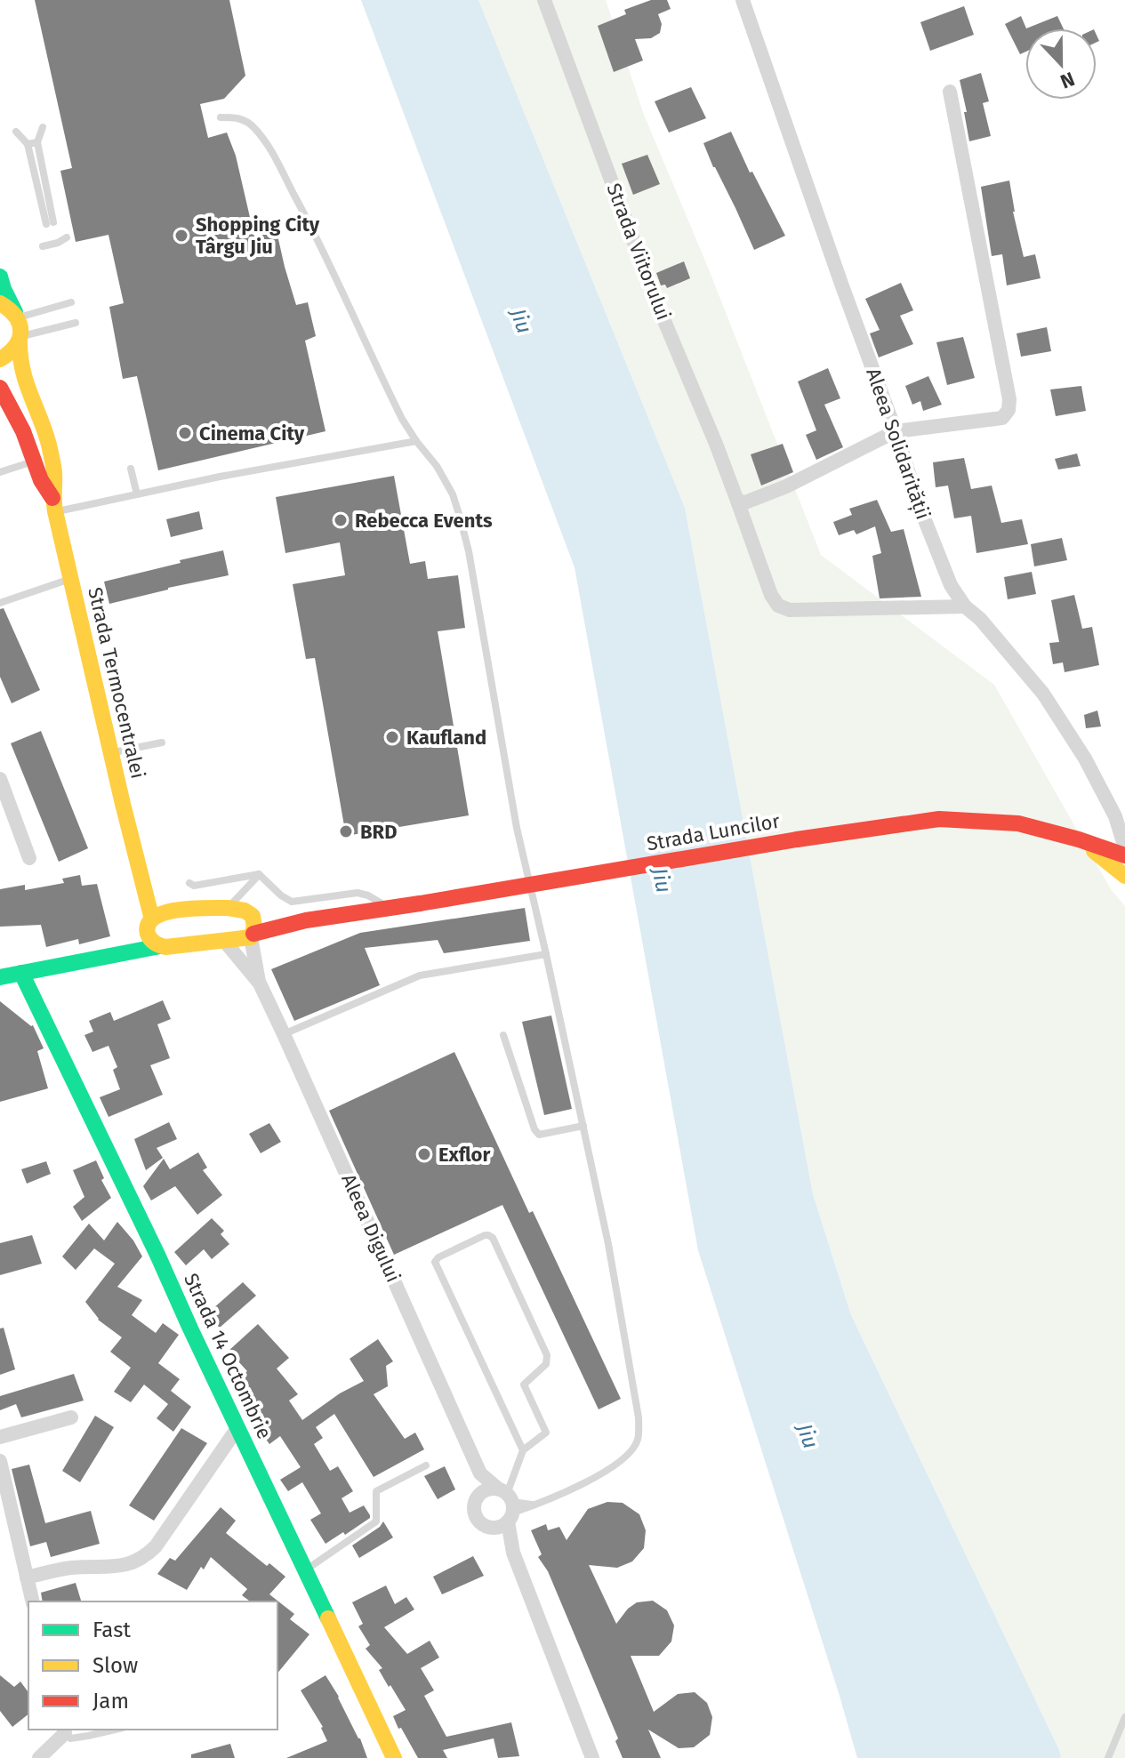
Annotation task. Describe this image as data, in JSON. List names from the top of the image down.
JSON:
{
  "streets": {
    "main road": ["Strada Termocentralei", "Strada Luncilor", "Strada 14 Octombrie"],
    "street": ["Strada Viitorului", "Aleea Solidarității", "Aleea Digului"]
  },
  "crossings": [
    ["Strada Viitorului", "Aleea Solidarității"],
    ["Strada Termocentralei", "Strada Luncilor"],
    ["Strada Luncilor", "Aleea Digului"]
  ],
  "water": ["Jiu"],
  "places": [
    "Shopping City Târgu Jiu",
    "Cinema City",
    "Rebecca Events",
    "Kaufland",
    "BRD",
    "Exflor"
  ],
  "legend": ["Fast", "Slow", "Jam"],
  "north": "bottom"
}
